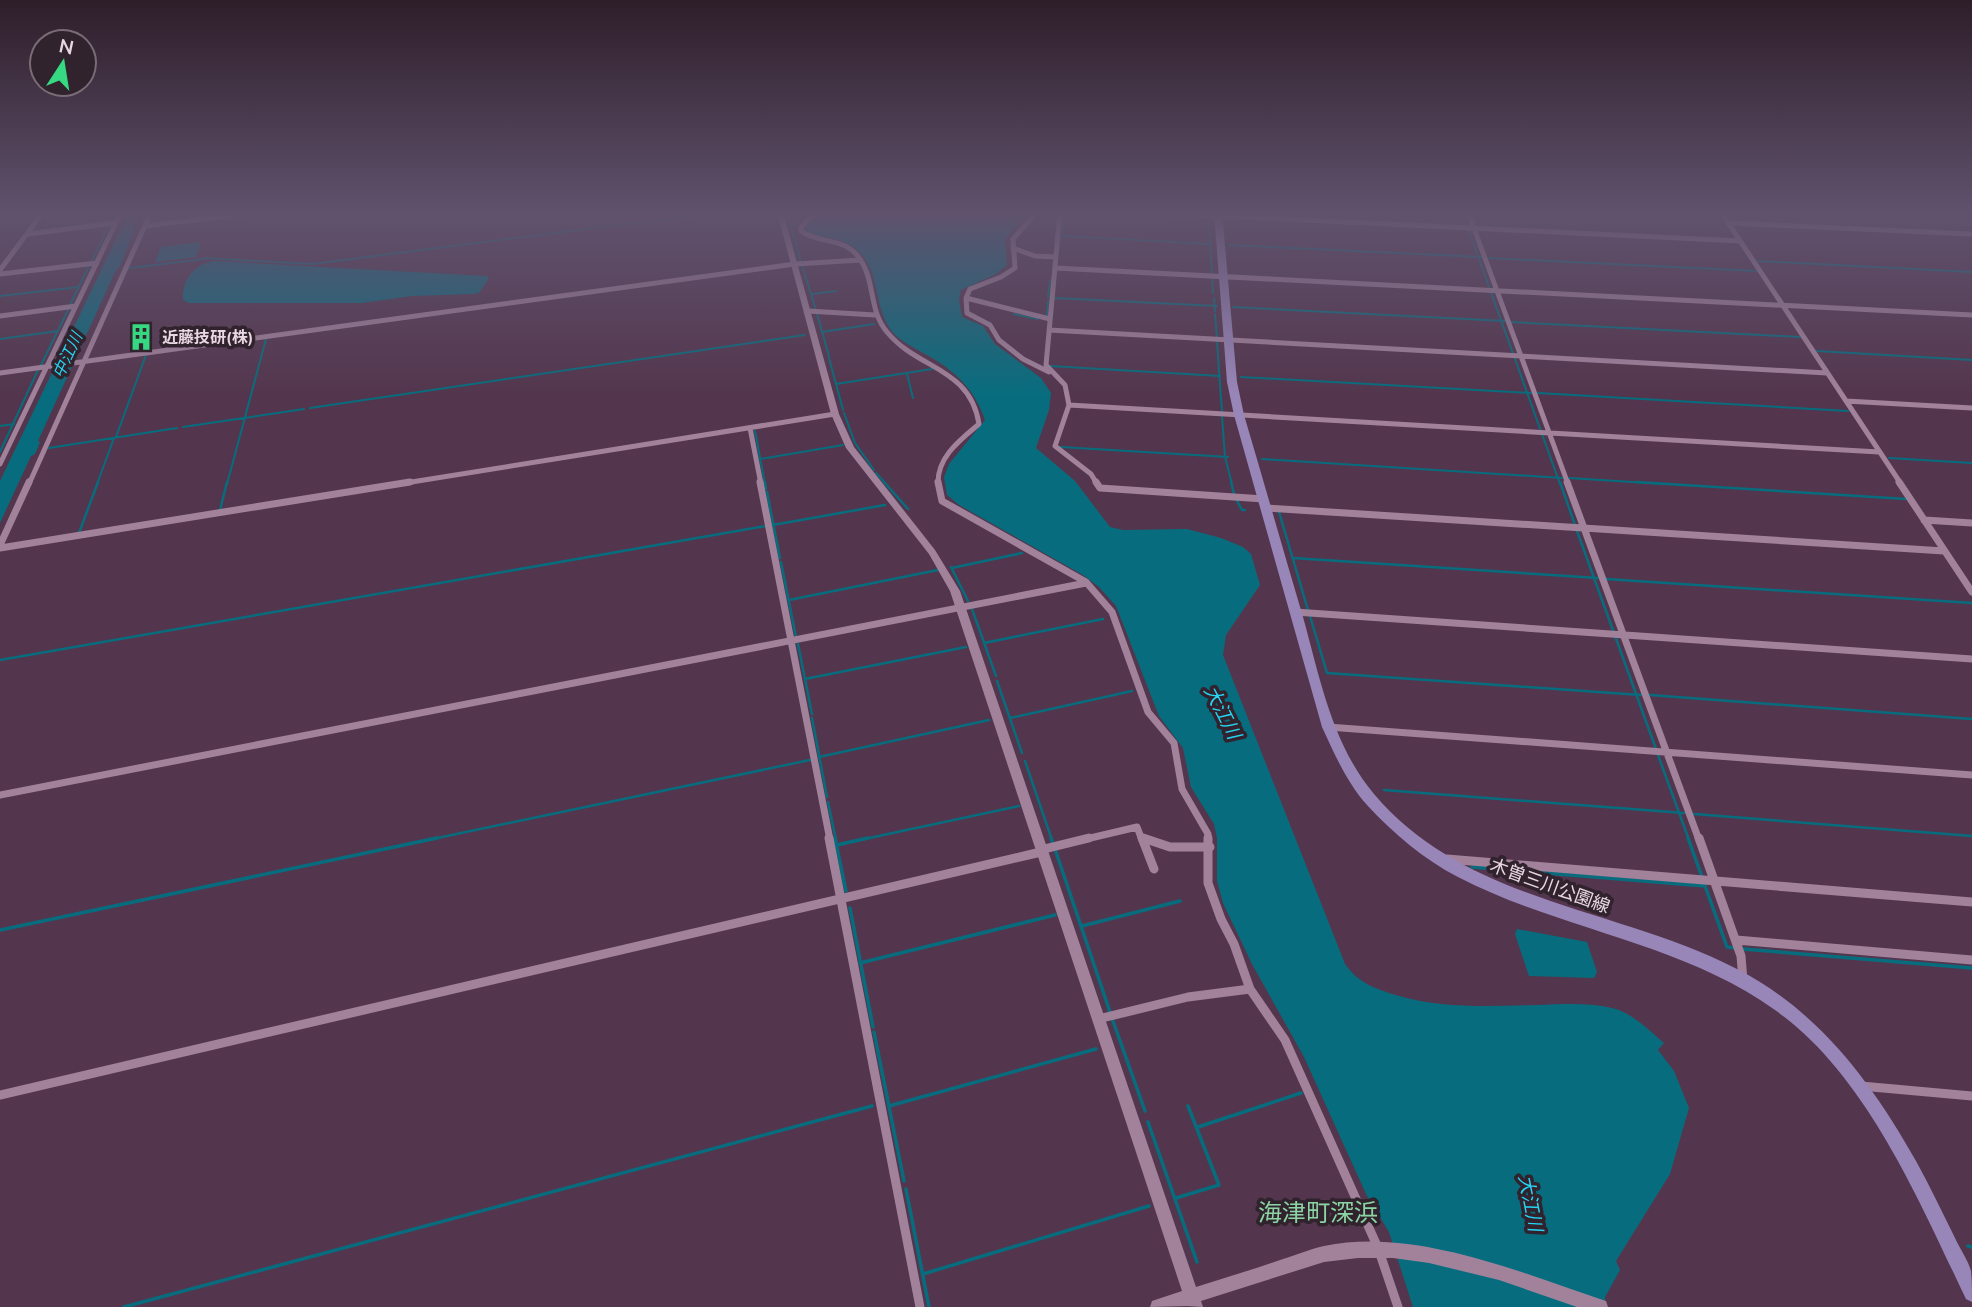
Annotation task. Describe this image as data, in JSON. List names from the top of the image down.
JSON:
{
  "streets": {
    "main road": ["木曽三川公園線"]
  },
  "districts": ["海津町深浜"],
  "water": ["中江川", "大江川"],
  "places": {
    "building": ["近藤技研(株)"]
  },
  "north": "top"
}
